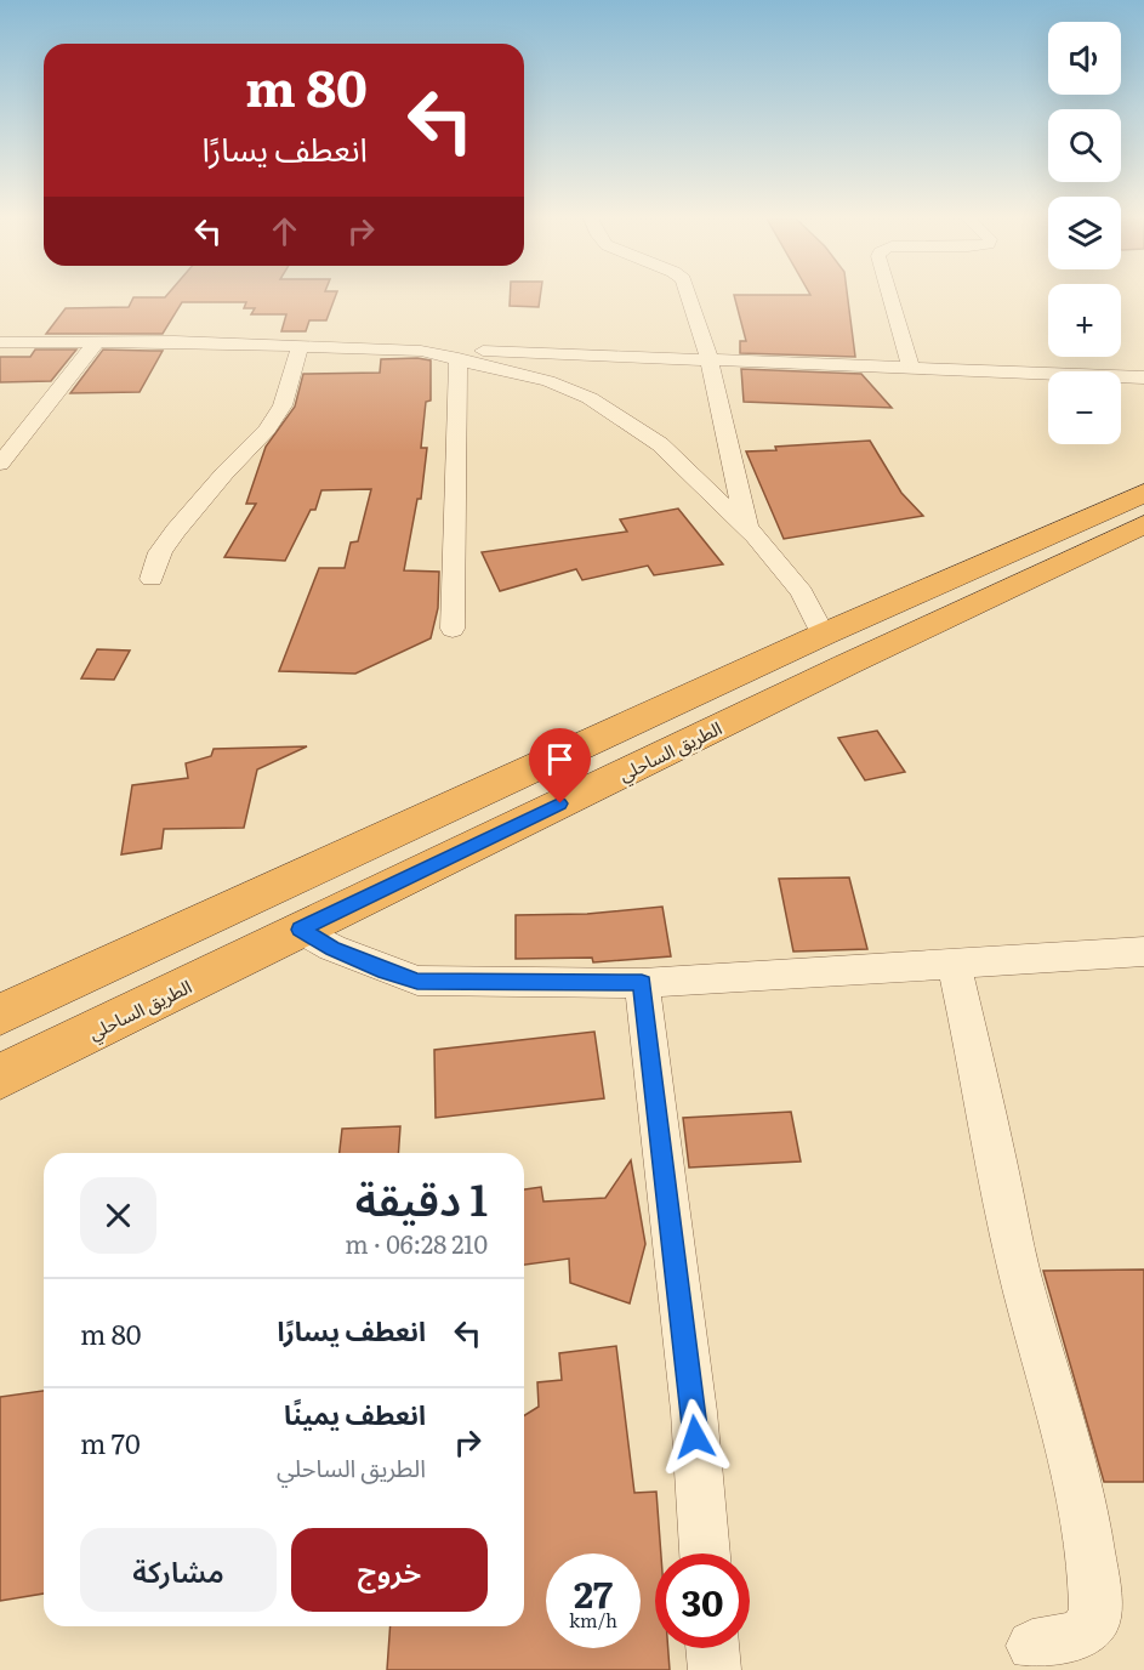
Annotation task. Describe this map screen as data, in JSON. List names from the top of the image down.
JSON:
{
  "streets": {
    "highway": ["الطريق الساحلي"]
  },
  "page": {
    "map_buttons": ["+", "−"],
    "turn": ["80 m", "انعطف يسارًا"],
    "heading": ["1 دقيقة", "210 m · 06:28"],
    "list": [
      {
        "name": "انعطف يسارًا",
        "value": "80 m"
      },
      {
        "name": "انعطف يمينًا",
        "note": "الطريق الساحلي",
        "value": "70 m"
      }
    ],
    "buttons": ["خروج", "مشاركة"],
    "speed": "27 km/h",
    "limit": "30"
  }
}
